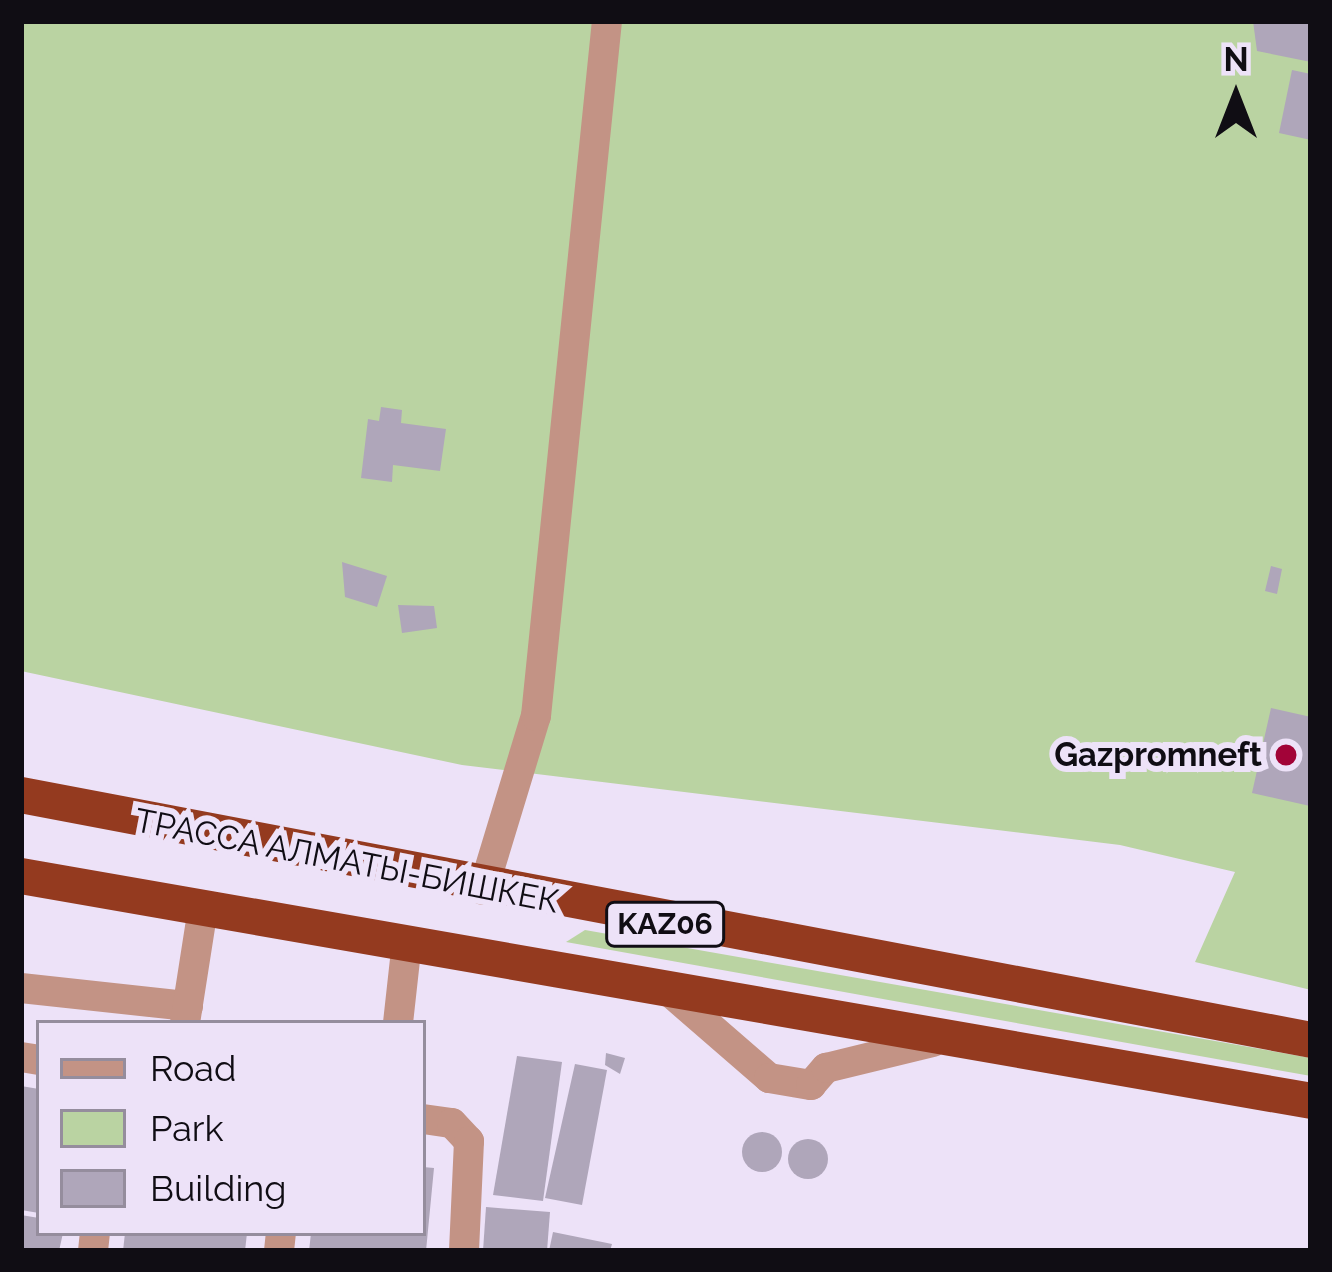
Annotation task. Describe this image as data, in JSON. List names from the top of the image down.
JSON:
{
  "streets": {
    "highway": ["ТРАССА АЛМАТЫ-БИШКЕК", "KАZ06"]
  },
  "places": ["Gazpromneft"],
  "legend": ["Road", "Park", "Building"],
  "north": "top"
}
